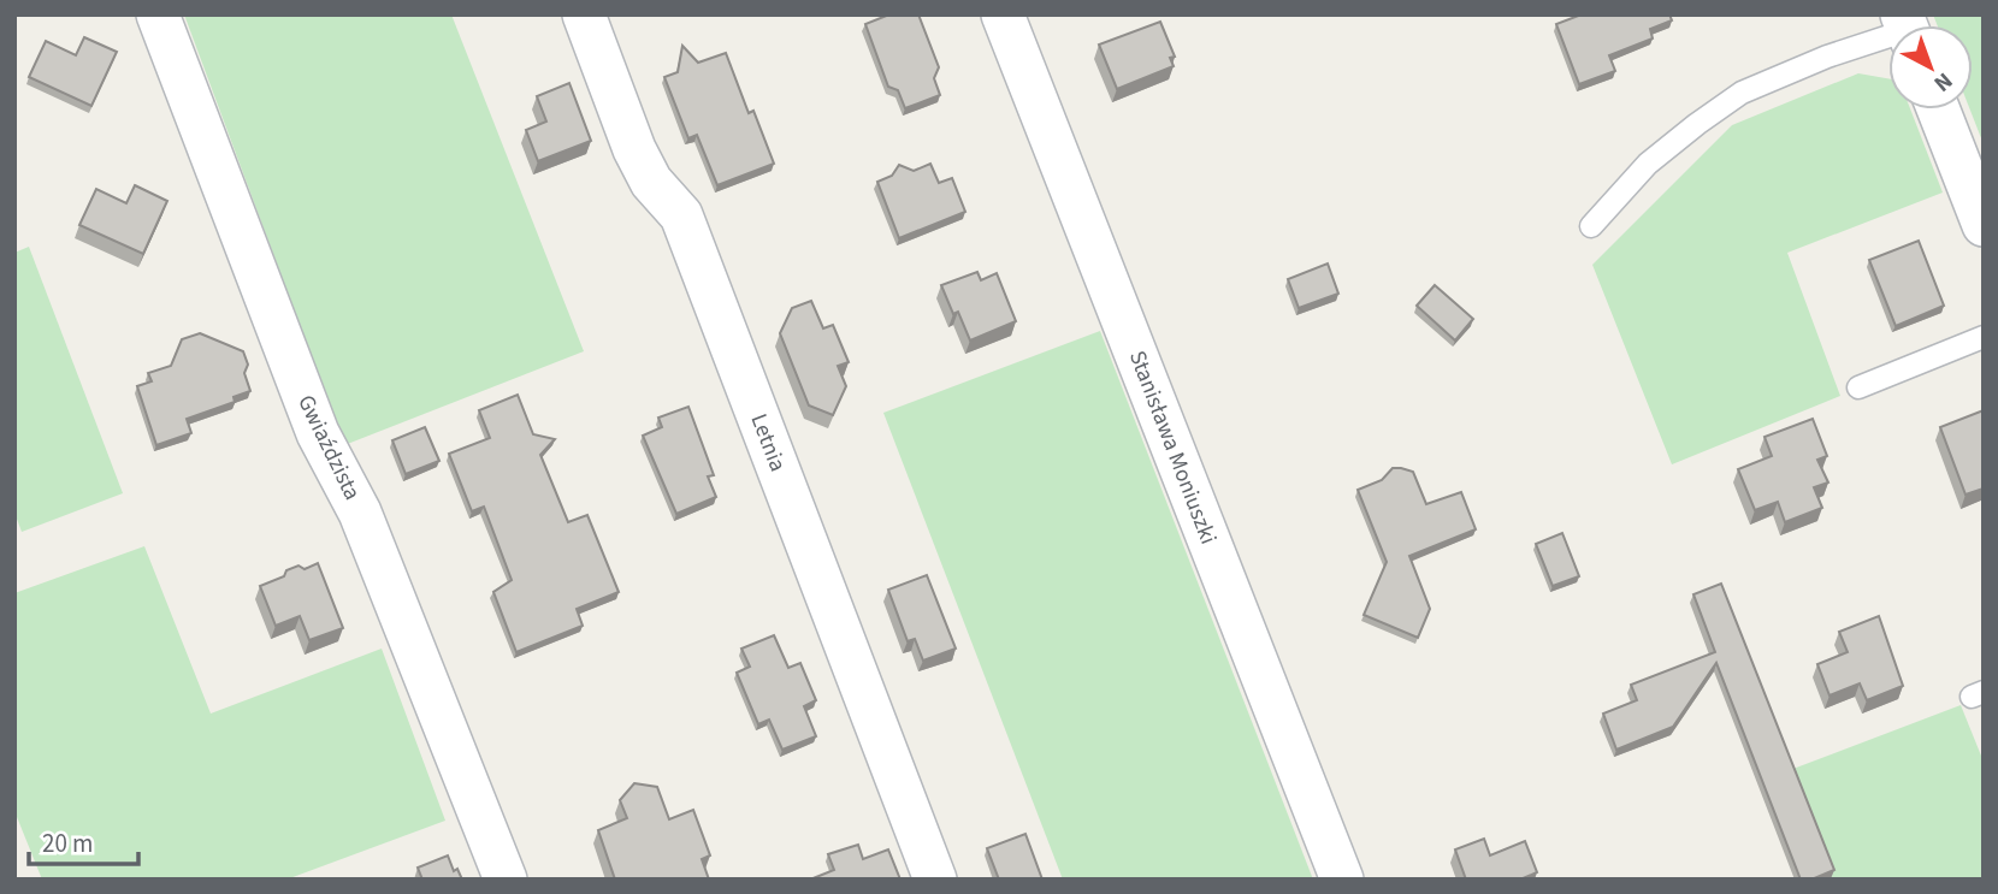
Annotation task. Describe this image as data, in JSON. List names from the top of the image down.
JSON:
{
  "streets": {
    "street": ["Letnia", "Gwiaździsta", "Stanisława Moniuszki"]
  },
  "scale_bar": "20 m",
  "north": "bottom right"
}
